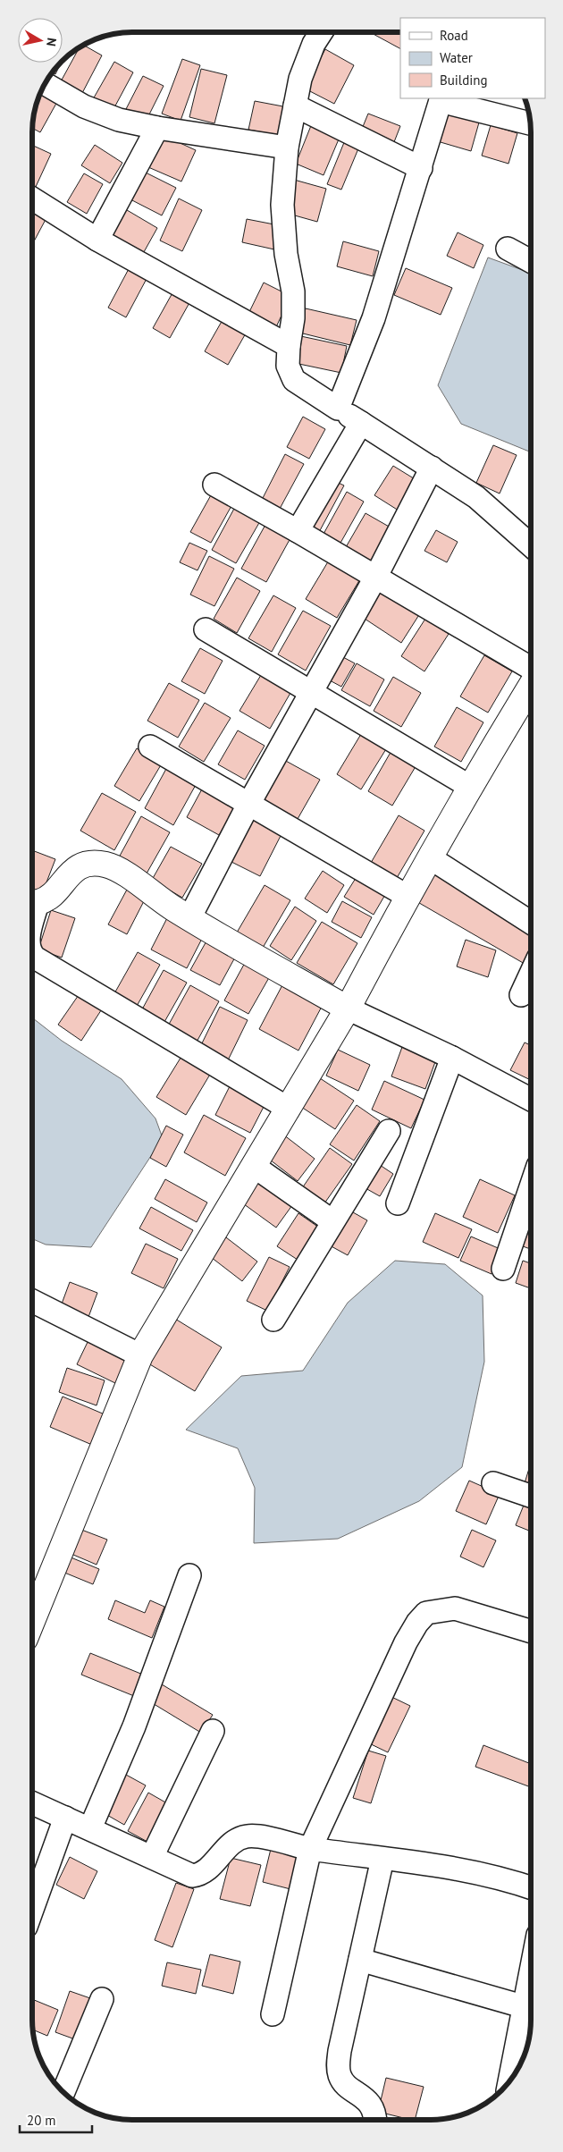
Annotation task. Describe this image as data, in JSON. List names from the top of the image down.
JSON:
{
  "legend": ["Road", "Water", "Building"],
  "scale_bar": "20 m",
  "north": "right"
}
